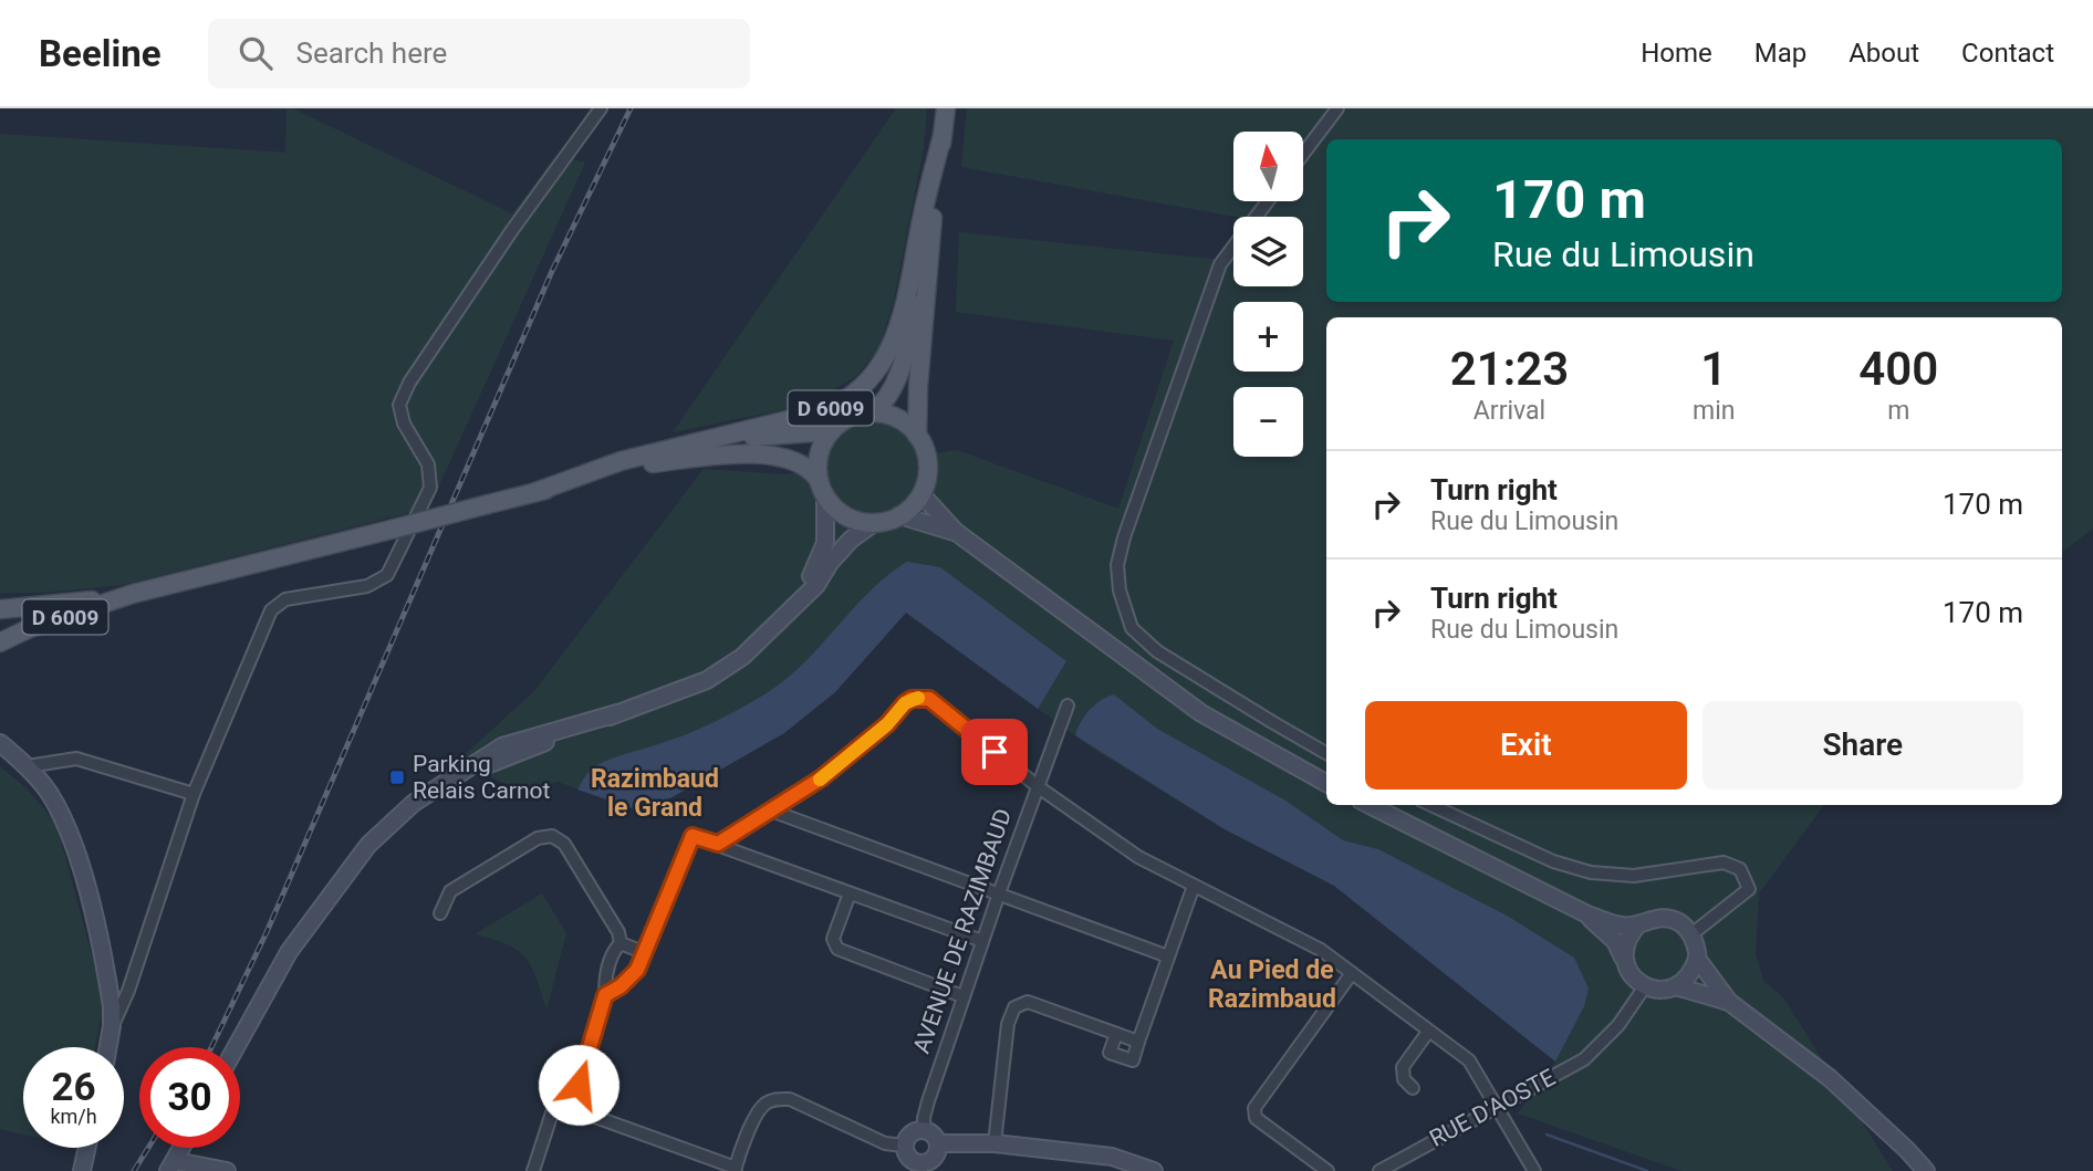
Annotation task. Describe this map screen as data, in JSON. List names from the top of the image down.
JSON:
{
  "streets": {
    "main road": ["D 6009"],
    "street": ["AVENUE DE RAZIMBAUD", "RUE D'AOSTE"]
  },
  "districts": ["Razimbaud le Grand", "Au Pied de Razimbaud"],
  "places": {
    "transit": ["Parking Relais Carnot"]
  },
  "north": "top",
  "page": {
    "header": "Beeline",
    "search": "Search here",
    "nav": [
      "Home",
      "Map",
      "About",
      "Contact"
    ],
    "map_buttons": ["+", "−"],
    "turn": ["170 m", "Rue du Limousin"],
    "eta": [
      "21:23",
      "Arrival",
      "1",
      "min",
      "400",
      "m"
    ],
    "list": [
      {
        "name": "Turn right",
        "note": "Rue du Limousin",
        "value": "170 m"
      },
      {
        "name": "Turn right",
        "note": "Rue du Limousin",
        "value": "170 m"
      }
    ],
    "buttons": ["Exit", "Share"],
    "speed": "26 km/h",
    "limit": "30"
  }
}
